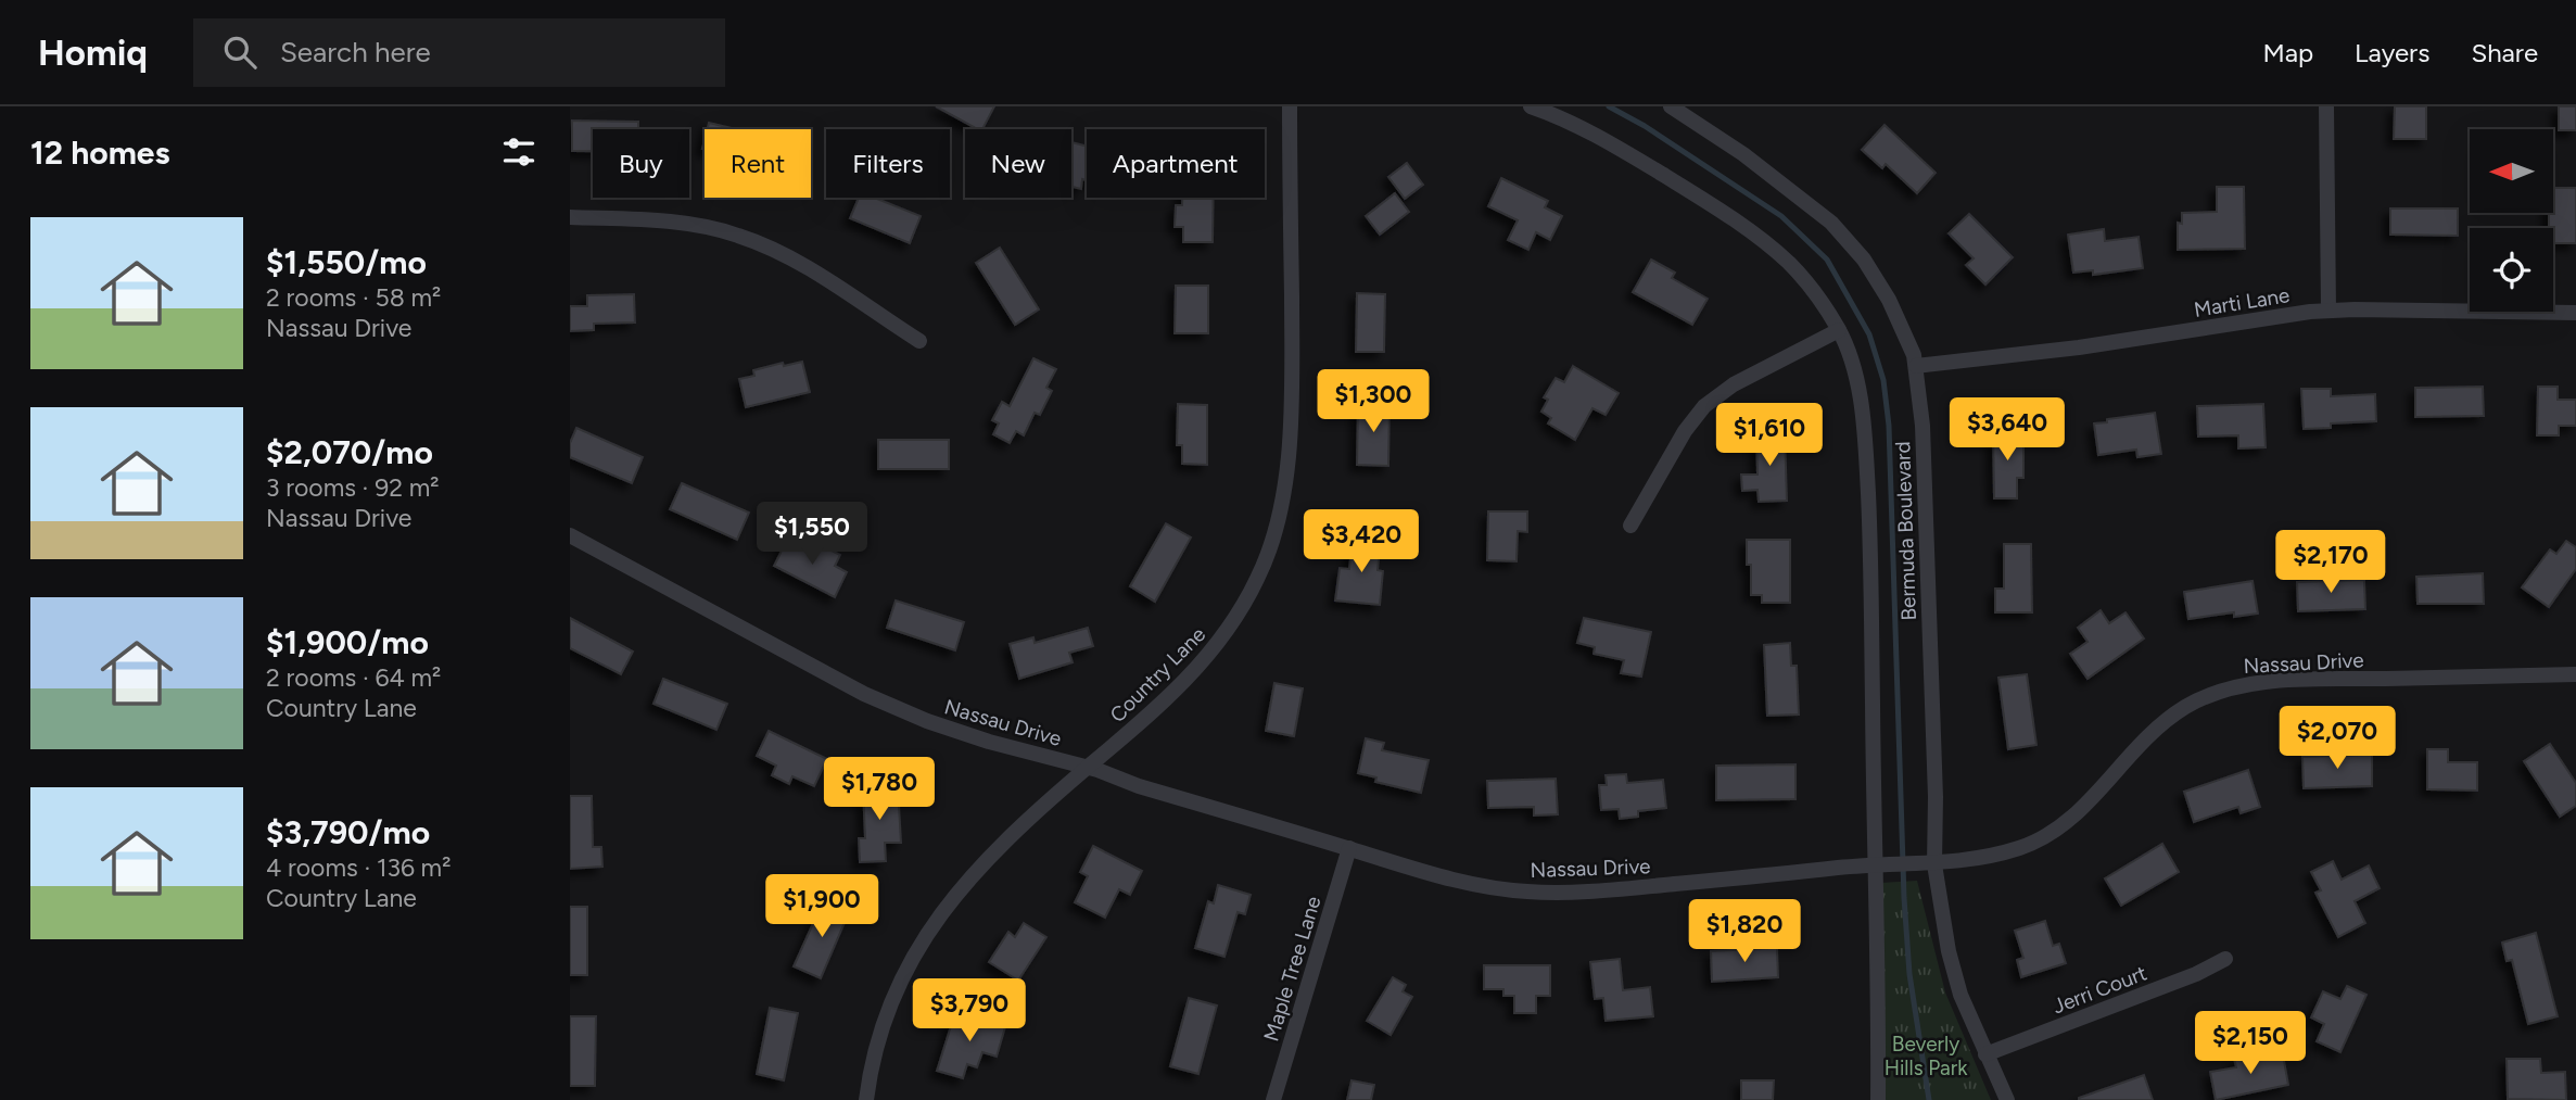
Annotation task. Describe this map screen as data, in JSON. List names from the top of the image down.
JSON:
{
  "streets": {
    "street": [
      "Marti Lane",
      "Bermuda Boulevard",
      "Nassau Drive",
      "Country Lane",
      "Maple Tree Lane",
      "Jerri Court"
    ]
  },
  "crossings": [
    ["Marti Lane", "Bermuda Boulevard"],
    ["Bermuda Boulevard", "Nassau Drive"],
    ["Bermuda Boulevard", "Jerri Court"],
    ["Nassau Drive", "Country Lane"],
    ["Nassau Drive", "Maple Tree Lane"]
  ],
  "parks": ["Beverly Hills Park"],
  "north": "left",
  "page": {
    "header": "Homiq",
    "search": "Search here",
    "nav": ["Map", "Layers", "Share"],
    "heading": "12 homes",
    "chip": [
      "Buy",
      "Rent",
      "Filters",
      "New",
      "Apartment"
    ],
    "list": [
      {
        "name": "$1,550/mo",
        "note": "2 rooms · 58 m² · Nassau Drive"
      },
      {
        "name": "$2,070/mo",
        "note": "3 rooms · 92 m² · Nassau Drive"
      },
      {
        "name": "$1,900/mo",
        "note": "2 rooms · 64 m² · Country Lane"
      },
      {
        "name": "$3,790/mo",
        "note": "4 rooms · 136 m² · Country Lane"
      }
    ],
    "price": [
      "$1,300",
      "$3,640",
      "$1,610",
      "$1,550",
      "$3,420",
      "$2,170",
      "$2,070",
      "$1,780",
      "$1,900",
      "$1,820",
      "$3,790",
      "$2,150"
    ]
  }
}
